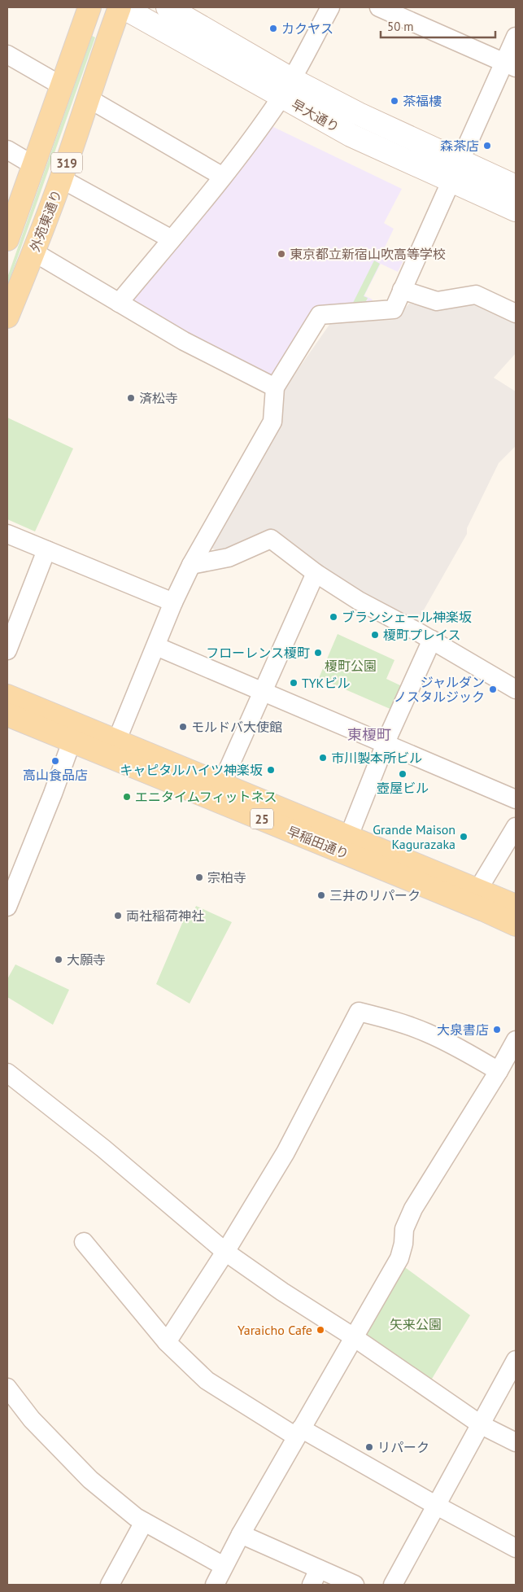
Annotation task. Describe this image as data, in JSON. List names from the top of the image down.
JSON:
{
  "streets": {
    "main road": [
      "319",
      "外苑東通り",
      "25",
      "早稲田通り"
    ],
    "street": ["早大通り"]
  },
  "crossings": [
    ["早大通り", "外苑東通り"]
  ],
  "districts": ["東榎町"],
  "parks": ["榎町公園", "矢来公園"],
  "places": [
    "カクヤス",
    "茶福樓",
    "森茶店",
    "東京都立新宿山吹高等学校",
    "済松寺",
    "ブランシェール神楽坂",
    "榎町プレイス",
    "フローレンス榎町",
    "TYKビル",
    "ジャルダン ノスタルジック",
    "モルドバ大使館",
    "市川製本所ビル",
    "高山食品店",
    "キャピタルハイツ神楽坂",
    "壺屋ビル",
    "エニタイムフィットネス",
    "Grande Maison Kagurazaka",
    "宗柏寺",
    "三井のリパーク",
    "両社稲荷神社",
    "大願寺",
    "大泉書店",
    "Yaraicho Cafe",
    "リパーク"
  ],
  "scale_bar": "50 m"
}
